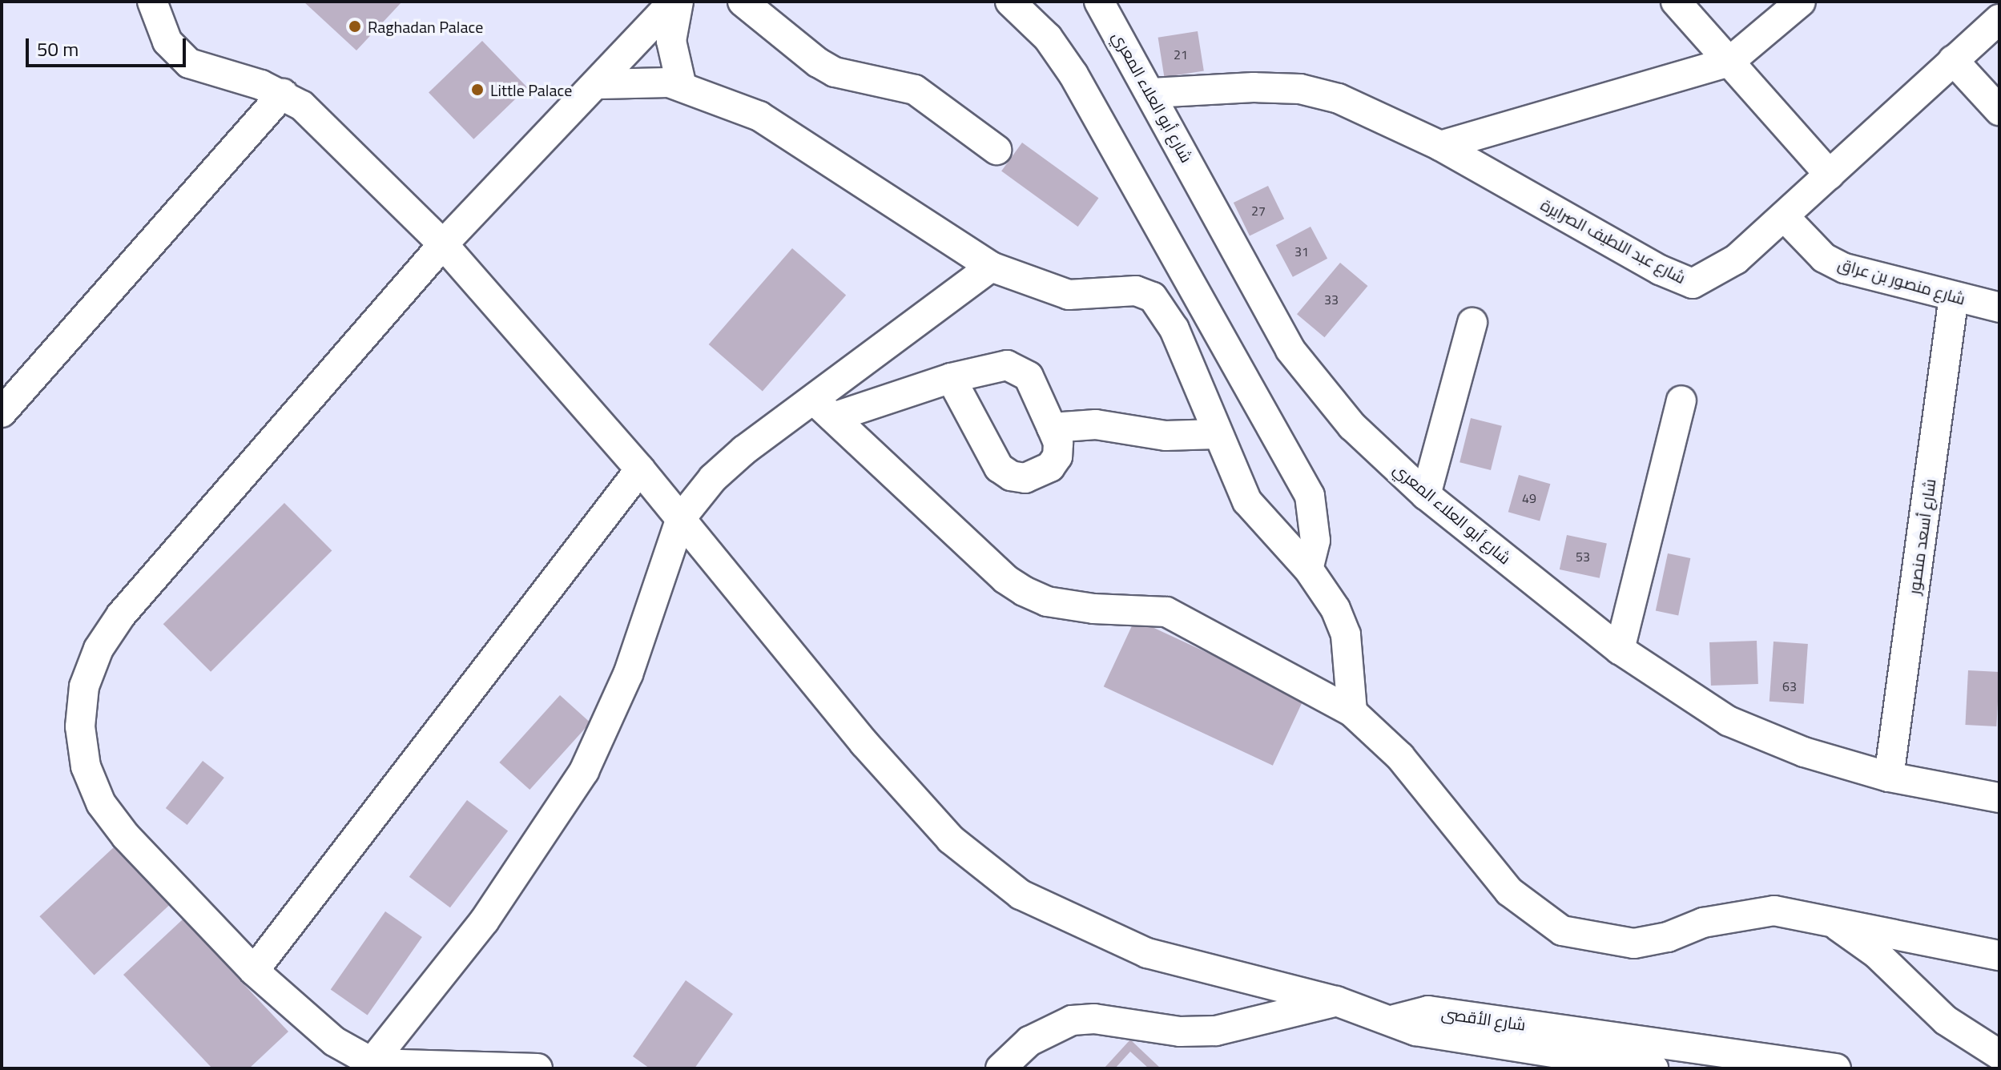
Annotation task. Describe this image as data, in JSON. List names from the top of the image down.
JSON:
{
  "streets": {
    "street": [
      "شارع أبو العلاء المعري",
      "شارع عبد اللطيف الصرايرة",
      "شارع منصور بن عراق",
      "شارع أسعد منصور",
      "شارع الأقصى"
    ]
  },
  "crossings": [
    ["شارع أبو العلاء المعري", "شارع عبد اللطيف الصرايرة"],
    ["شارع أبو العلاء المعري", "شارع أسعد منصور"],
    ["شارع عبد اللطيف الصرايرة", "شارع منصور بن عراق"],
    ["شارع منصور بن عراق", "شارع أسعد منصور"]
  ],
  "places": ["Raghadan Palace", "Little Palace"],
  "house_numbers": [
    "21",
    "27",
    "31",
    "33",
    "49",
    "53",
    "63"
  ],
  "scale_bar": "50 m"
}
